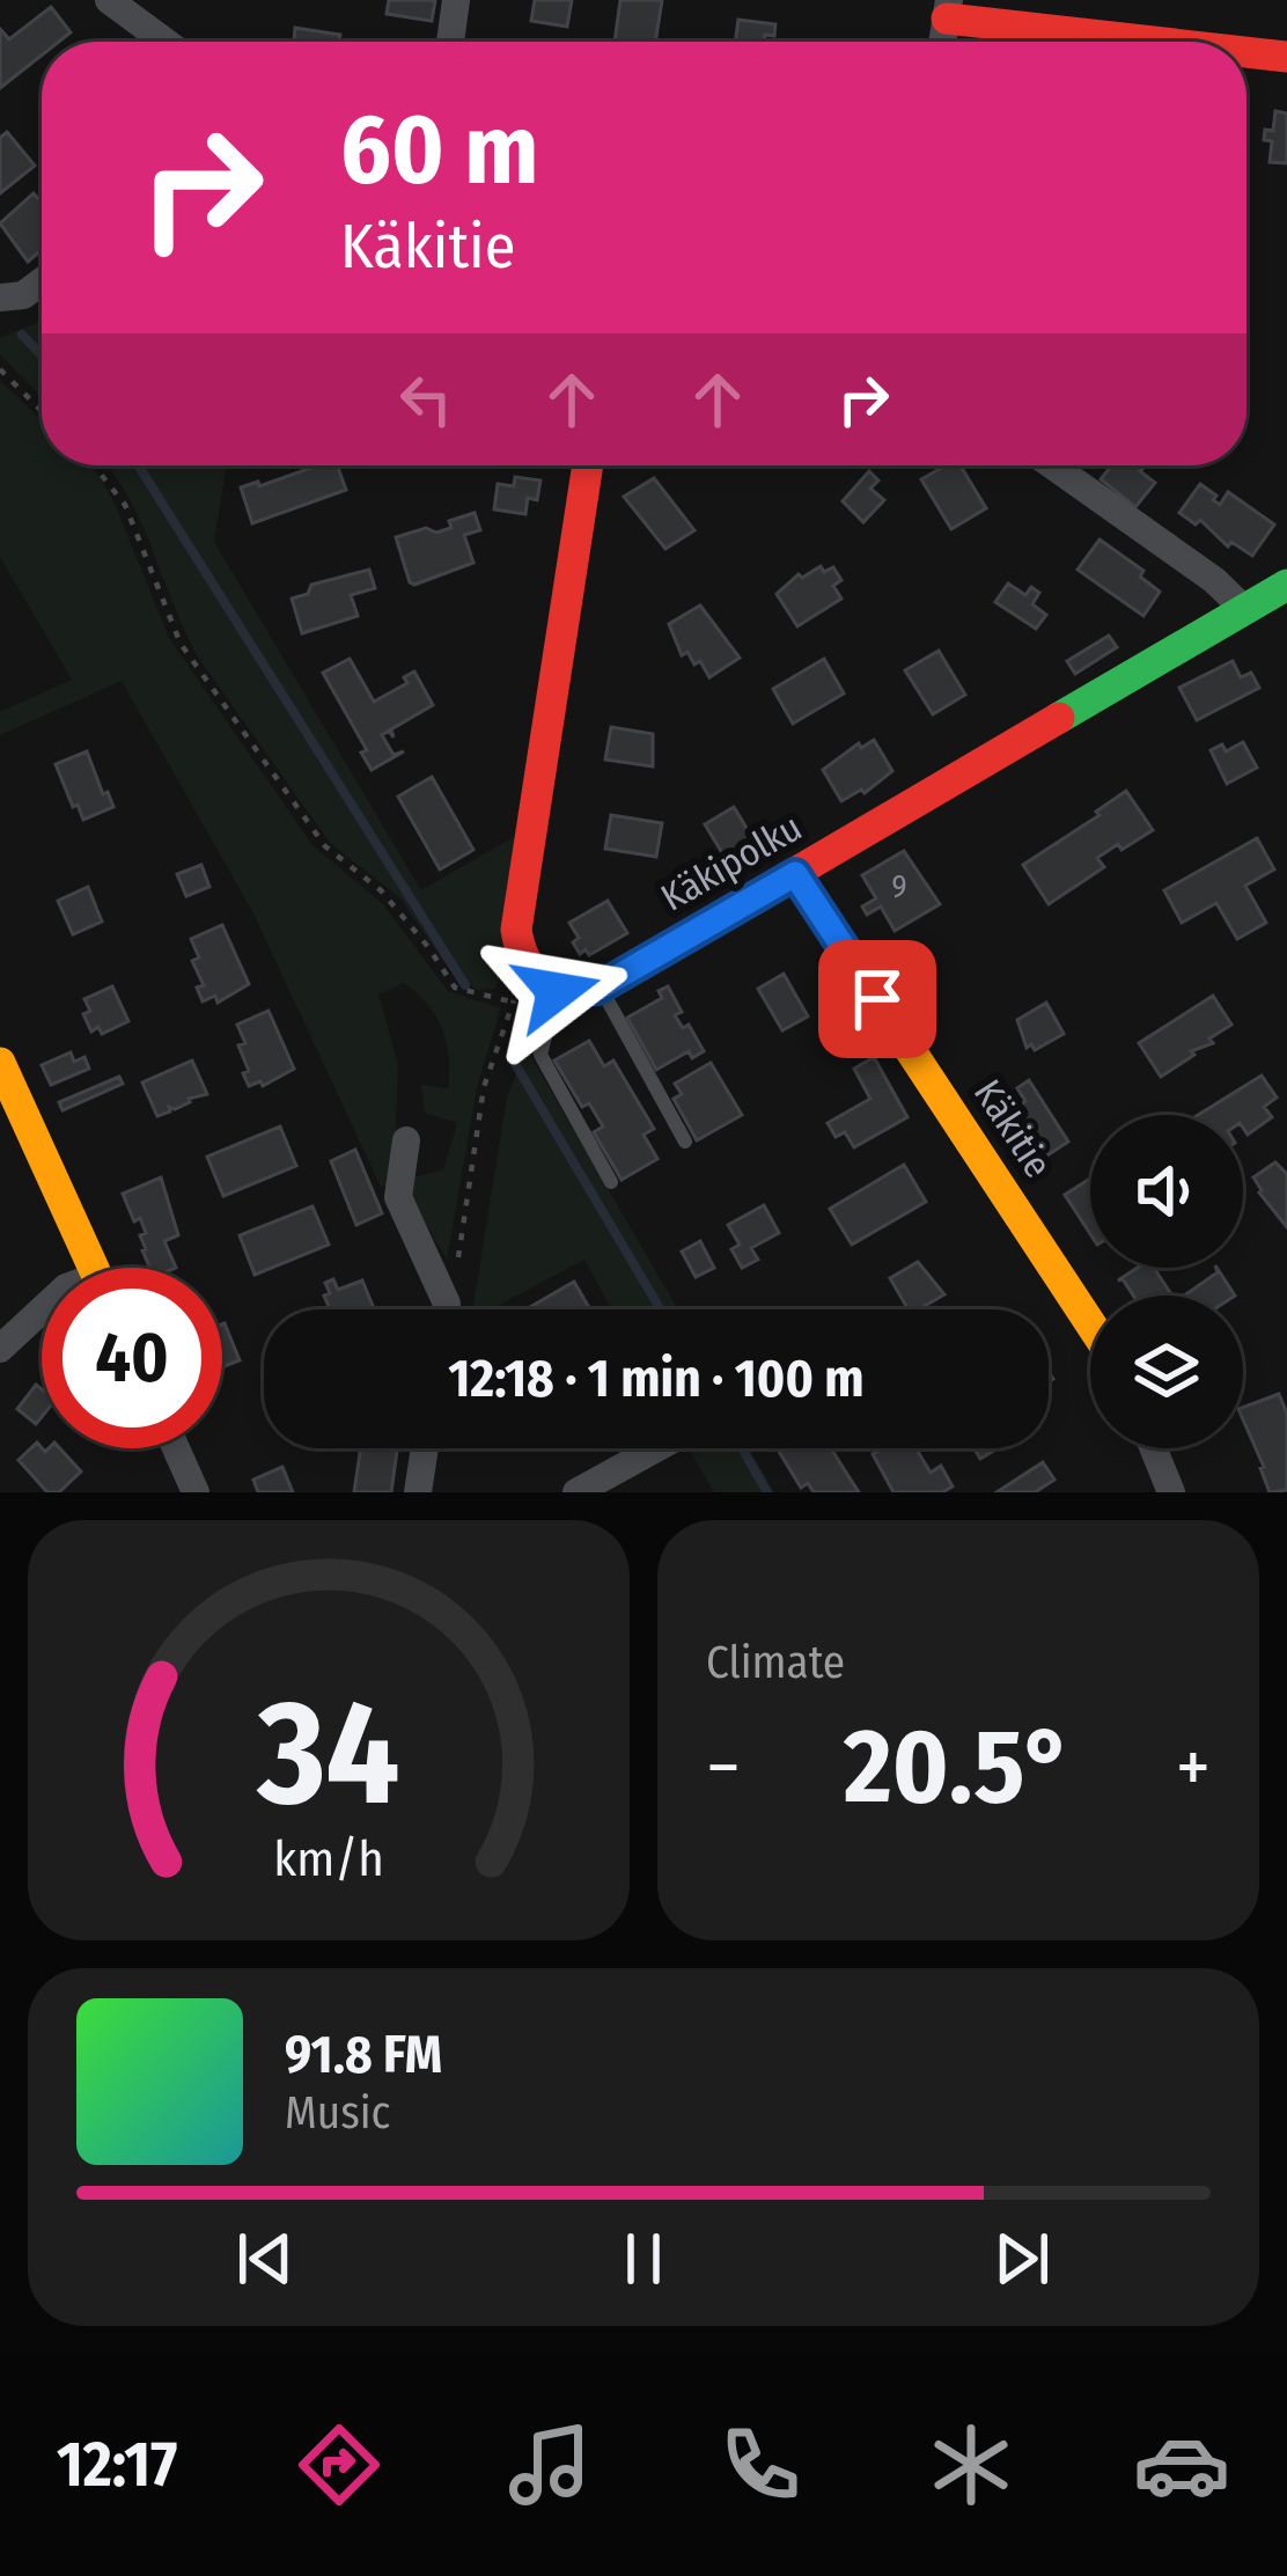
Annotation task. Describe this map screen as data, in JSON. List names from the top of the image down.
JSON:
{
  "streets": {
    "street": ["Käkipolku", "Käkitie"]
  },
  "crossings": [
    ["Käkipolku", "Käkitie"]
  ],
  "house_numbers": ["9"],
  "page": {
    "turn": ["60 m", "Käkitie"],
    "limit": "40",
    "trip": "12:18 · 1 min · 100 m",
    "tile": "Climate",
    "heat": ["−", "20.5°", "+"],
    "song": ["91.8 FM", "Music"],
    "tabs": "12:17",
    "gauge": ["34", "km/h"]
  }
}
